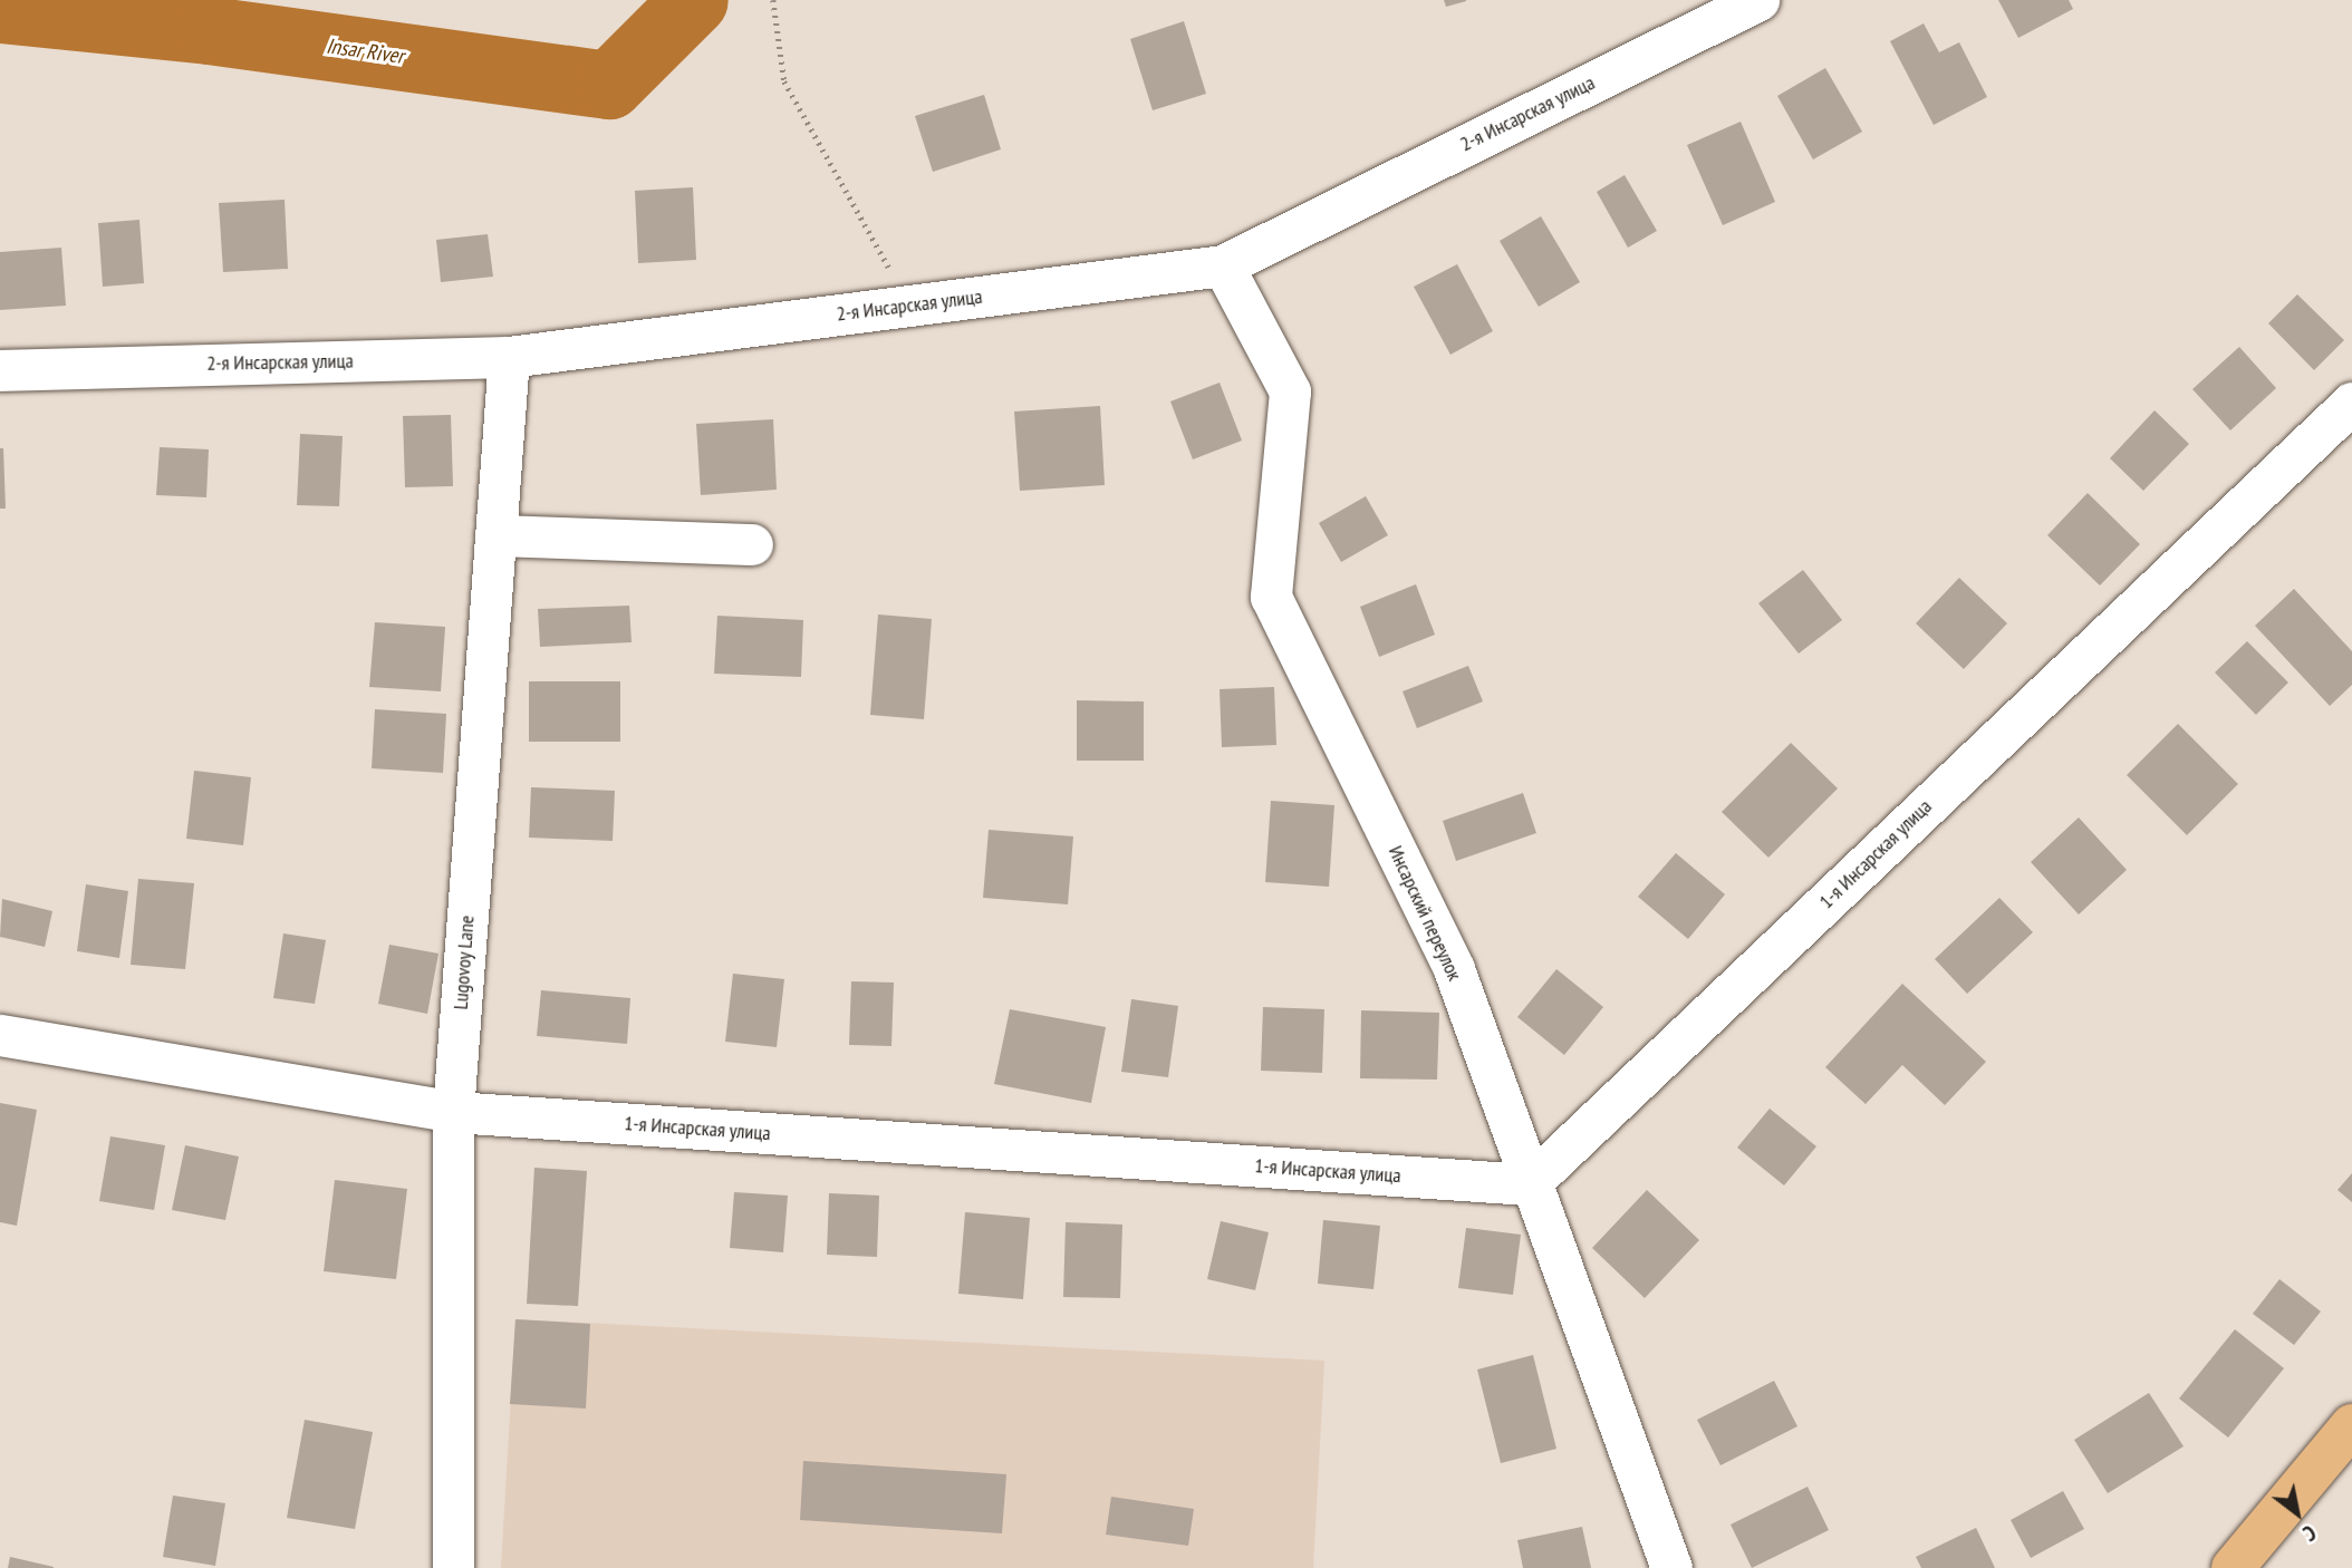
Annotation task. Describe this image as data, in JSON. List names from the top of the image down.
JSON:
{
  "streets": {
    "street": [
      "2-я Инсарская улица",
      "1-я Инсарская улица",
      "Инсарский переулок",
      "Lugovoy Lane"
    ]
  },
  "crossings": [
    ["2-я Инсарская улица", "Инсарский переулок"],
    ["2-я Инсарская улица", "Lugovoy Lane"],
    ["1-я Инсарская улица", "Инсарский переулок"],
    ["1-я Инсарская улица", "Lugovoy Lane"]
  ],
  "water": ["Insar River"],
  "north": "bottom right"
}
